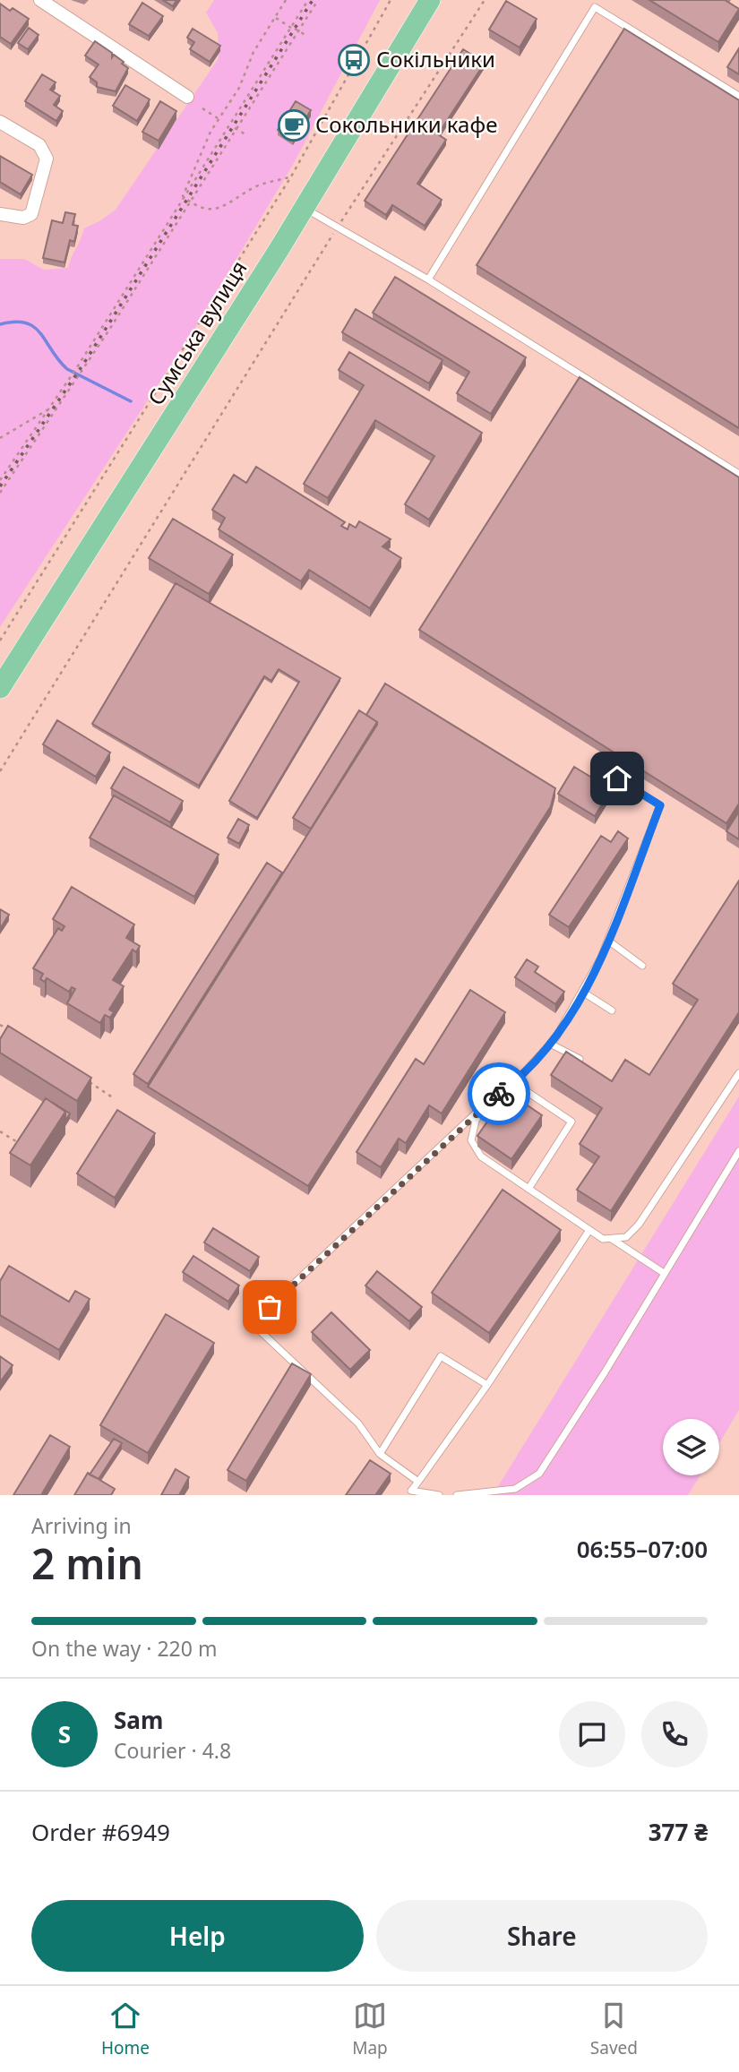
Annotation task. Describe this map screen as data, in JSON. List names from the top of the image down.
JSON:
{
  "streets": {
    "main road": ["Сумська вулиця"]
  },
  "places": {
    "bus stop": ["Сокільники"],
    "cafe": ["Сокольники кафе"]
  },
  "page": {
    "heading": ["2 min", "Arriving in", "06:55–07:00"],
    "panel": [
      "Sam",
      "Courier · 4.8",
      "Order #6949",
      "377 ₴"
    ],
    "bar": "On the way · 220 m",
    "round": "S",
    "buttons": ["Help", "Share"],
    "tabs": ["Home", "Map", "Saved"]
  }
}
